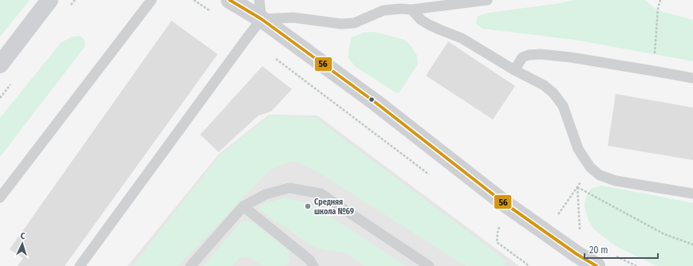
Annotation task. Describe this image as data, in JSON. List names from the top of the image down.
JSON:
{
  "places": ["Средняя школа №69"],
  "lines": ["transit line 56"],
  "scale_bar": "20 m",
  "north": "top"
}
